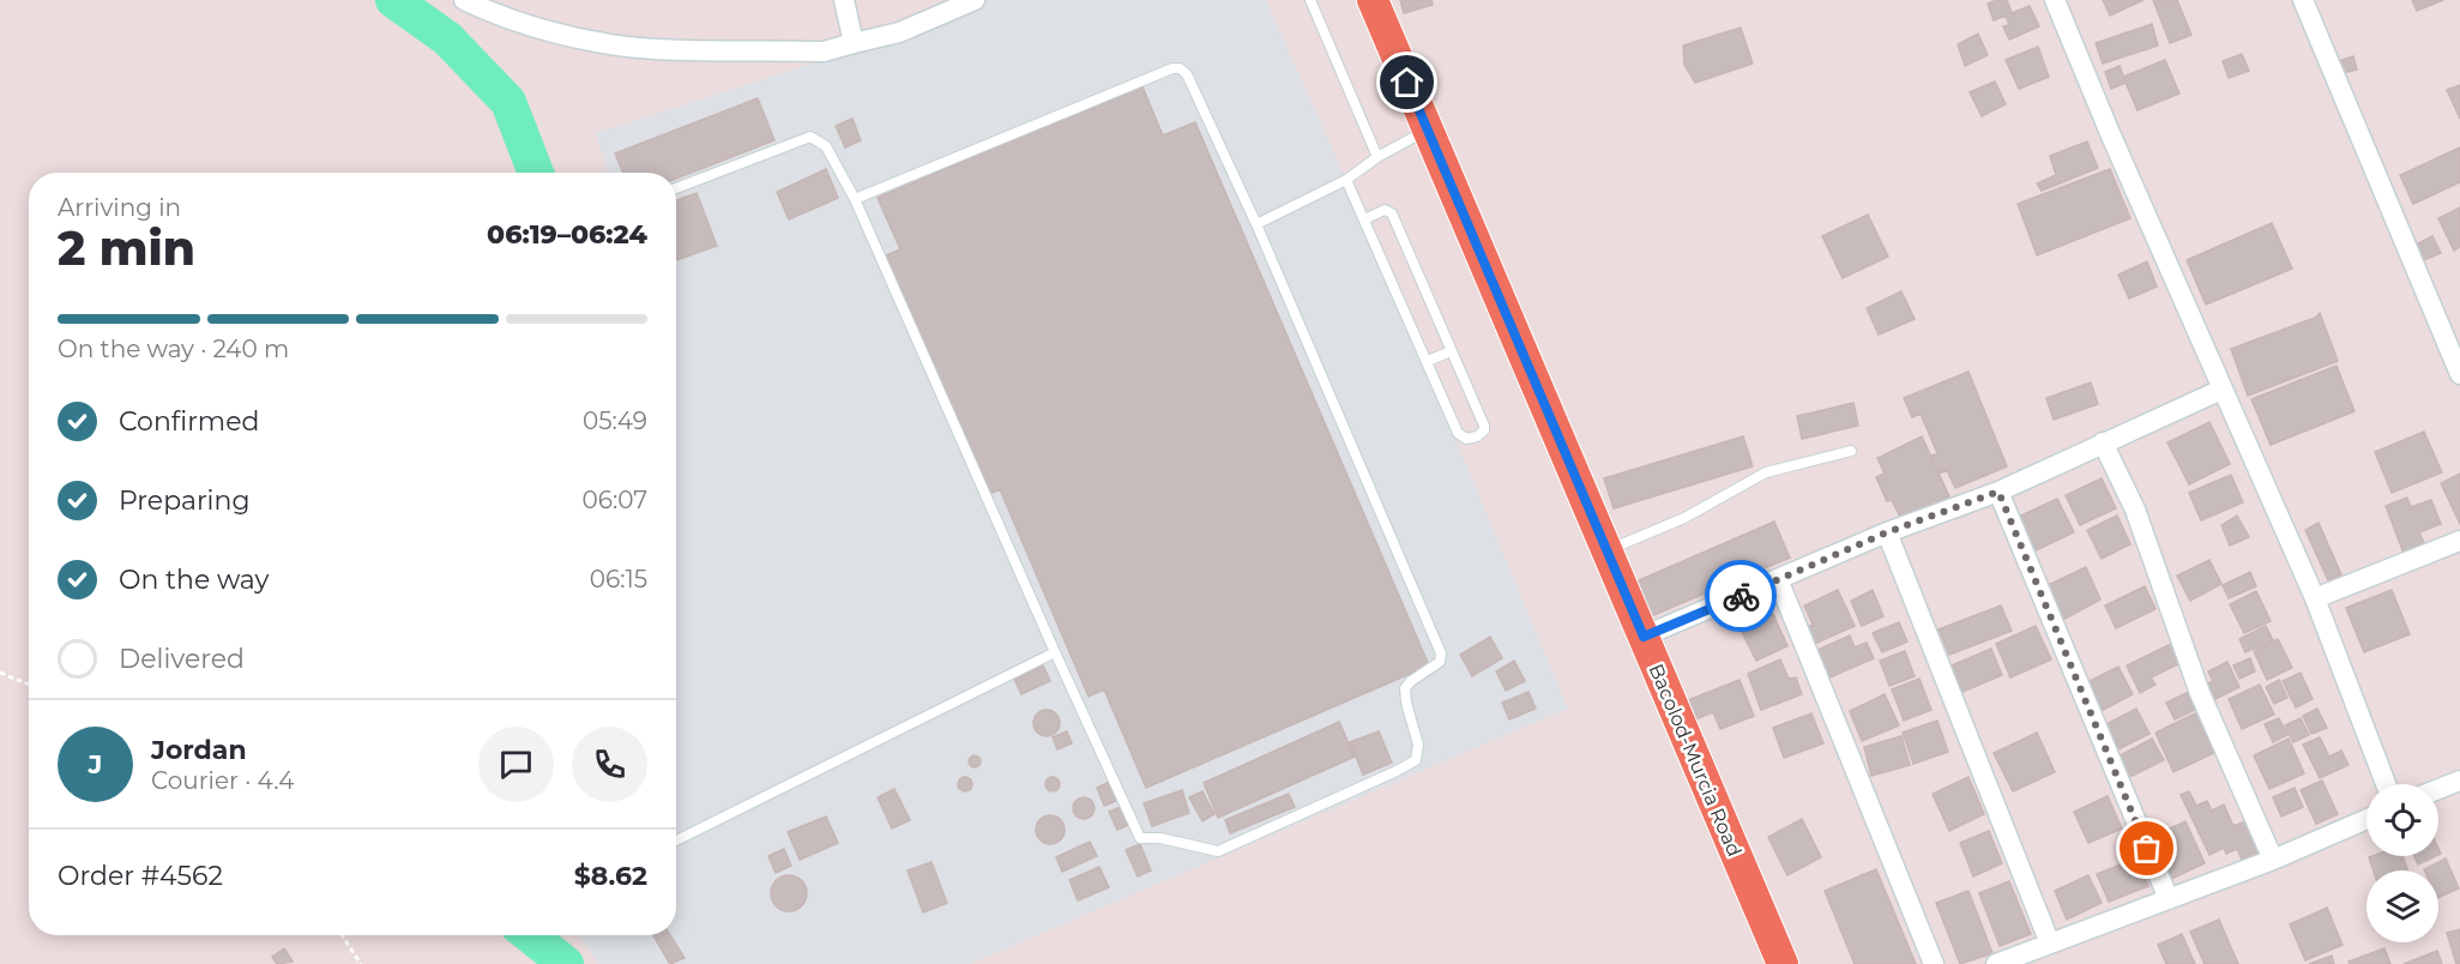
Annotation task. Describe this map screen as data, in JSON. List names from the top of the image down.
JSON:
{
  "streets": {
    "main road": ["Bacolod-Murcia Road"]
  },
  "page": {
    "heading": ["2 min", "Arriving in", "06:19–06:24"],
    "panel": [
      "Jordan",
      "Courier · 4.4",
      "Order #4562",
      "$8.62"
    ],
    "bar": "On the way · 240 m",
    "list": [
      ["Confirmed", "05:49"],
      ["Preparing", "06:07"],
      ["On the way", "06:15"],
      "Delivered"
    ],
    "round": "J"
  }
}
